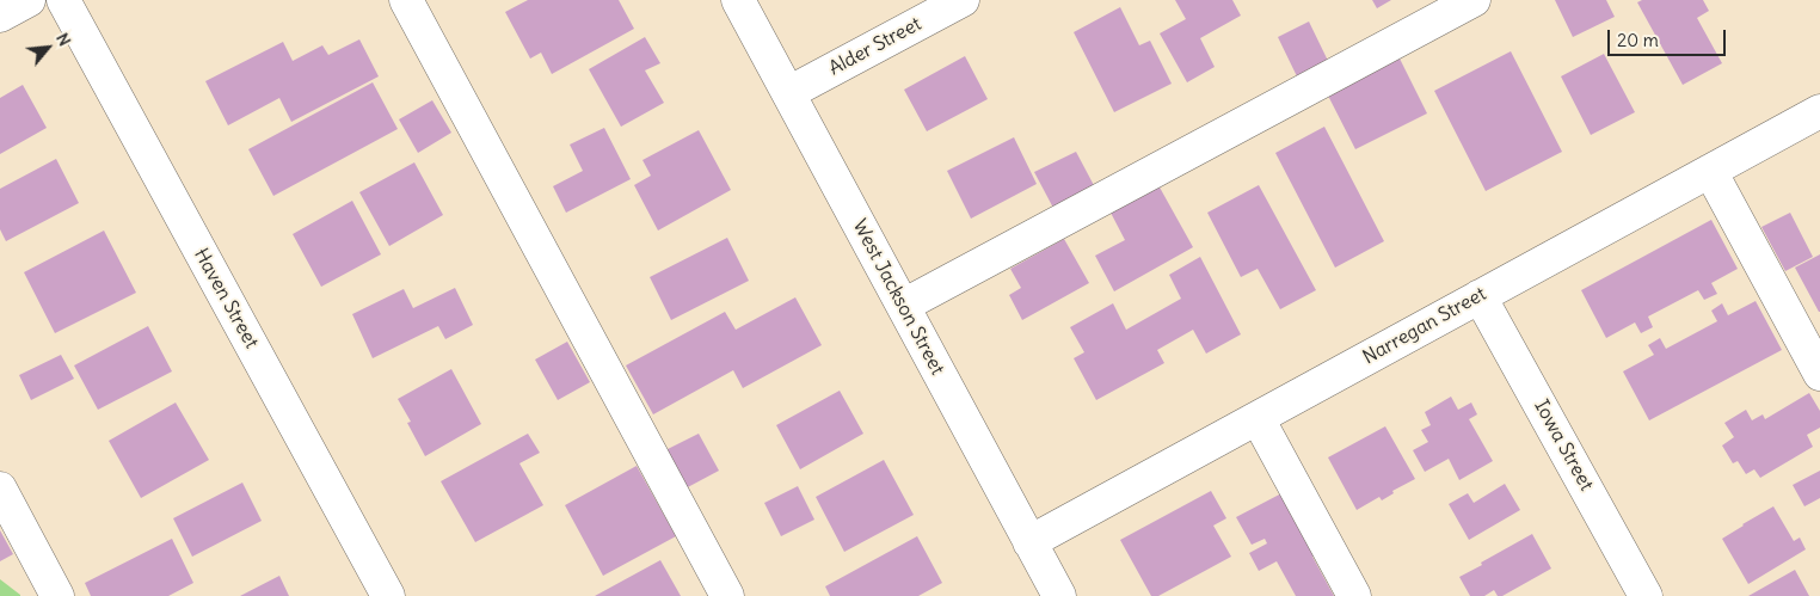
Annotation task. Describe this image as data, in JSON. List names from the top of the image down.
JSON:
{
  "streets": {
    "street": [
      "Alder Street",
      "West Jackson Street",
      "Haven Street",
      "Narregan Street",
      "Iowa Street"
    ]
  },
  "crossings": [
    ["Alder Street", "West Jackson Street"],
    ["West Jackson Street", "Narregan Street"],
    ["Narregan Street", "Iowa Street"]
  ],
  "scale_bar": "20 m",
  "north": "top right"
}
